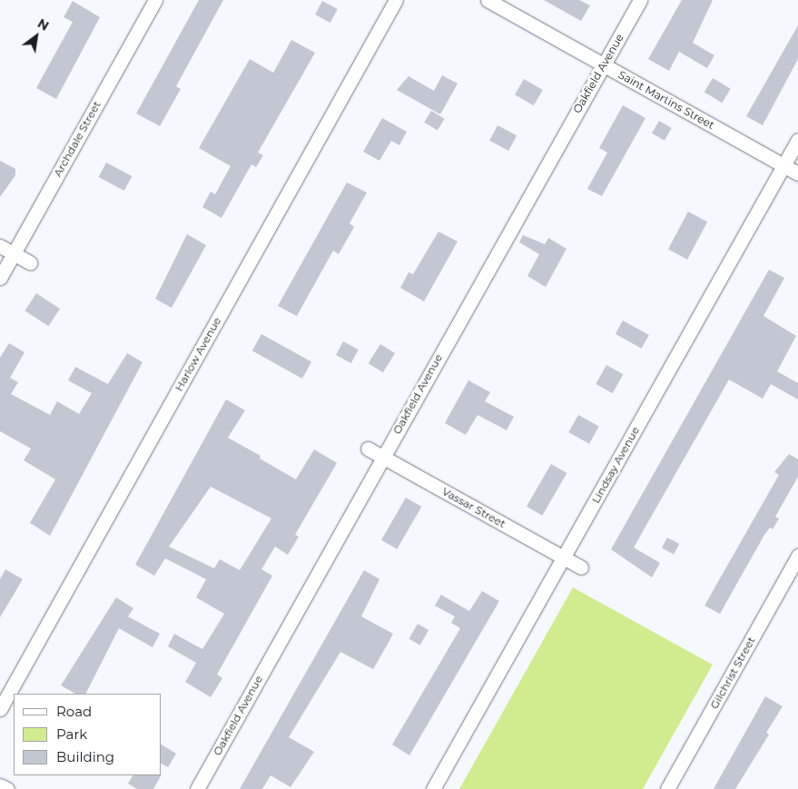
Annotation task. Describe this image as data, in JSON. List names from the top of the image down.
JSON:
{
  "streets": {
    "street": [
      "Oakfield Avenue",
      "Saint Martins Street",
      "Archdale Street",
      "Harlow Avenue",
      "Lindsay Avenue",
      "Vassar Street",
      "Gilchrist Street"
    ]
  },
  "crossings": [
    ["Oakfield Avenue", "Saint Martins Street"],
    ["Oakfield Avenue", "Vassar Street"],
    ["Saint Martins Street", "Lindsay Avenue"],
    ["Lindsay Avenue", "Vassar Street"]
  ],
  "legend": ["Road", "Park", "Building"],
  "north": "top right"
}
